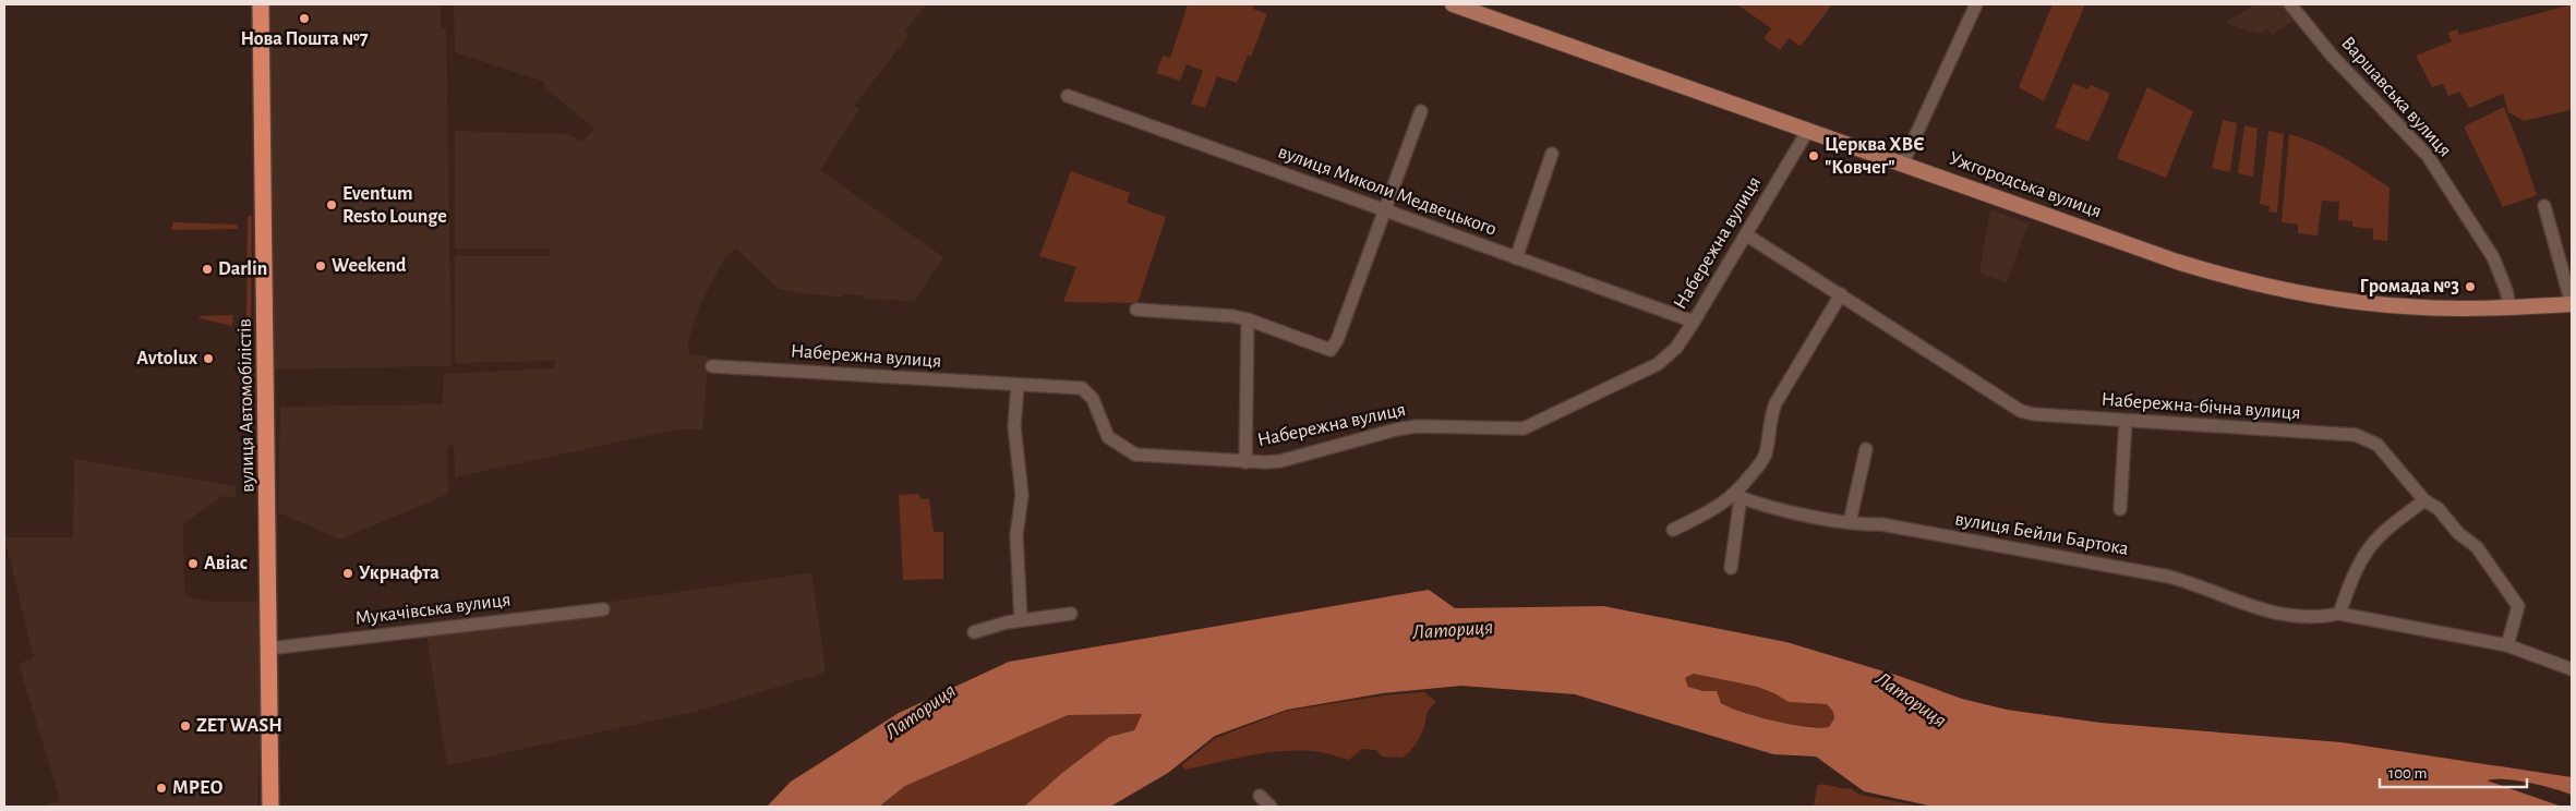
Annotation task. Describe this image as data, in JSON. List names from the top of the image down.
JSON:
{
  "streets": {
    "highway": ["вулиця Автомобілістів"],
    "main road": ["Ужгородська вулиця"],
    "street": [
      "Варшавська вулиця",
      "вулиця Миколи Медвецького",
      "Набережна вулиця",
      "Набережна-бічна вулиця",
      "вулиця Бейли Бартока",
      "Мукачівська вулиця"
    ]
  },
  "crossings": [
    ["Варшавська вулиця", "Ужгородська вулиця"],
    ["Ужгородська вулиця", "Набережна вулиця"],
    ["вулиця Миколи Медвецького", "Набережна вулиця"],
    ["Набережна вулиця", "Набережна-бічна вулиця"],
    ["вулиця Автомобілістів", "Мукачівська вулиця"],
    ["Набережна-бічна вулиця", "вулиця Бейли Бартока"]
  ],
  "water": ["Латориця"],
  "places": [
    "Нова Пошта №7",
    "Церква ХВЄ \"Ковчег\"",
    "Eventum Resto Lounge",
    "Weekend",
    "Darlin",
    "Громада №3",
    "Avtolux",
    "Авіас",
    "Укрнафта",
    "ZET WASH",
    "МРЕО"
  ],
  "scale_bar": "100 m"
}
